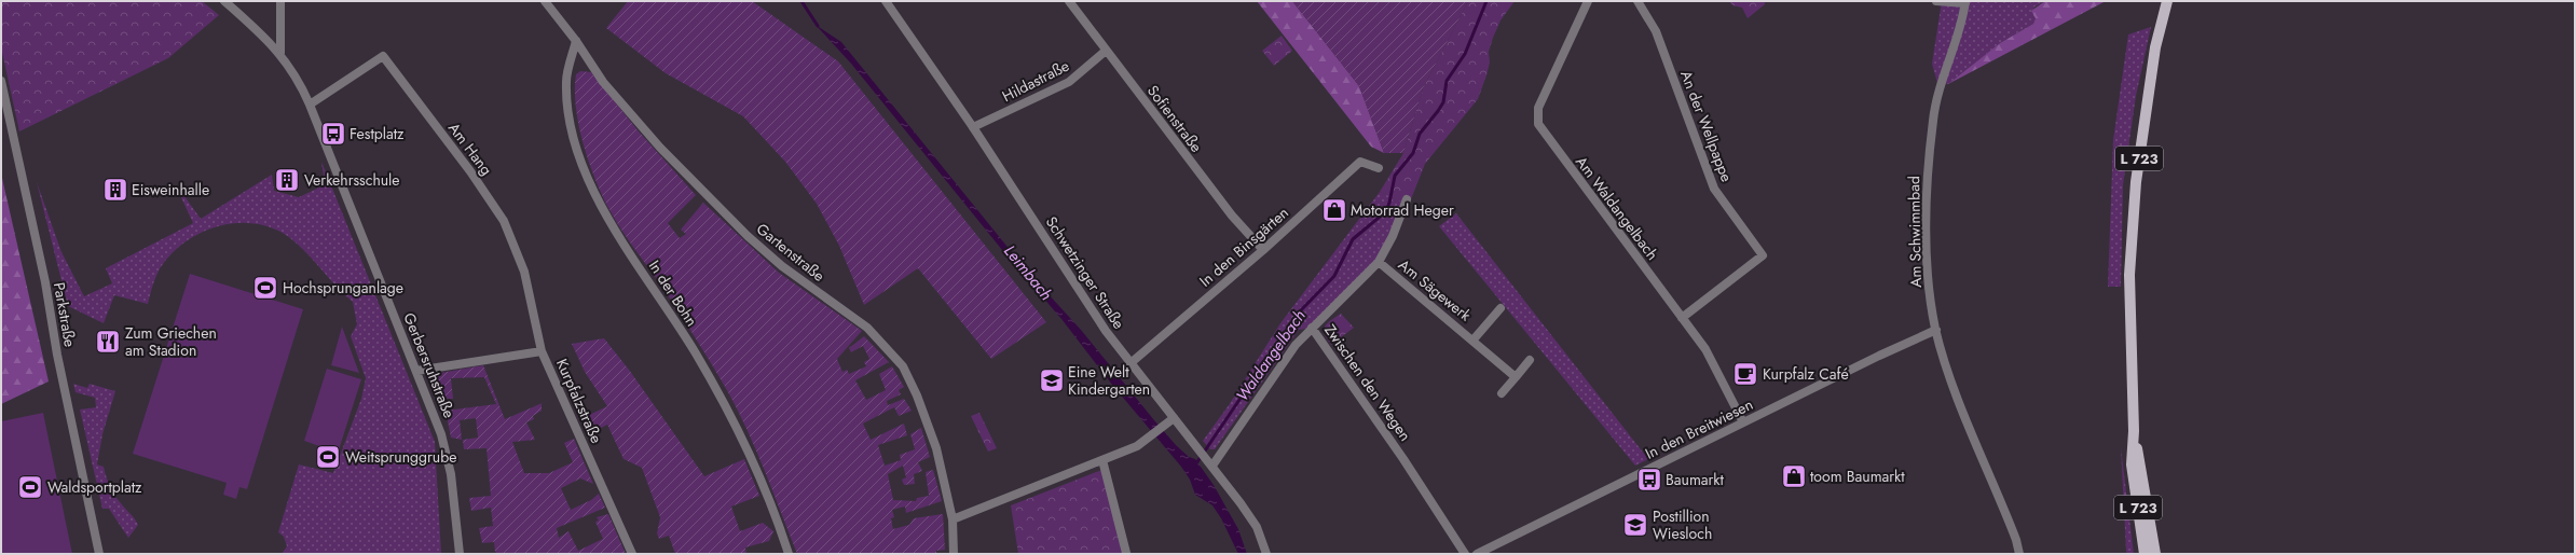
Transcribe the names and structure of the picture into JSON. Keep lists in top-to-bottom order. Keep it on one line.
{"streets":{"main road":["L 723"],"street":["Hildastraße","Sofienstraße","An der Wellpappe","Am Hang","Am Waldangelbach","Am Schwimmbad","In den Binsgärten","Gartenstraße","Schwetzinger Straße","Am Sägewerk","In der Bohn","Parkstraße","Gerbersruhstraße","Zwischen den Wegen","Kurpfalzstraße","In den Breitwiesen"]},"crossings":[["Hildastraße","Sofienstraße"],["Hildastraße","Schwetzinger Straße"],["Sofienstraße","In den Binsgärten"],["An der Wellpappe","Am Waldangelbach"],["Am Hang","Gerbersruhstraße"],["Am Hang","Kurpfalzstraße"],["Am Waldangelbach","In den Breitwiesen"],["Am Schwimmbad","In den Breitwiesen"],["In den Binsgärten","Schwetzinger Straße"],["Gartenstraße","In der Bohn"],["Schwetzinger Straße","Zwischen den Wegen"],["Am Sägewerk","Zwischen den Wegen"],["Gerbersruhstraße","Kurpfalzstraße"]],"water":["Leimbach","Waldangelbach"],"places":{"bus stop":["Festplatz","Baumarkt"],"building":["Verkehrsschule","Eisweinhalle"],"shop":["Motorrad Heger","toom Baumarkt"],"sports":["Hochsprunganlage","Weitsprunggrube","Waldsportplatz"],"restaurant":["Zum Griechen am Stadion"],"cafe":["Kurpfalz Café"],"school or university":["Eine Welt Kindergarten","Postillion Wiesloch"]}}
